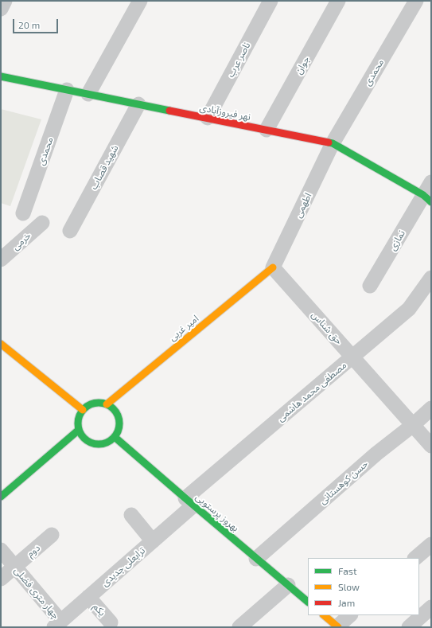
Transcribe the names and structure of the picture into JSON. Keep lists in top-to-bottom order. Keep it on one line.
{"streets":{"street":["ناصر عرب","جوان","محمدی","نهر فیروزآبادی","شهید قصاب","اطهمی","نمازی","خرمی","امیر غربی","حق شناس","مصطفی محمد هاشمی","حسن کوهستانی","بهروز پرستویی","دوم","ترابعلی جدیدی","چهار متری فضلی","یکم"]},"crossings":[["ناصر عرب","نهر فیروزآبادی"],["جوان","نهر فیروزآبادی"],["محمدی","نهر فیروزآبادی"],["محمدی","اطهمی"],["نهر فیروزآبادی","شهید قصاب"],["نهر فیروزآبادی","اطهمی"],["نهر فیروزآبادی","نمازی"],["اطهمی","امیر غربی"],["اطهمی","حق شناس"],["امیر غربی","حق شناس"],["امیر غربی","بهروز پرستویی"],["حق شناس","مصطفی محمد هاشمی"],["حق شناس","حسن کوهستانی"],["مصطفی محمد هاشمی","بهروز پرستویی"],["مصطفی محمد هاشمی","ترابعلی جدیدی"],["حسن کوهستانی","بهروز پرستویی"],["بهروز پرستویی","ترابعلی جدیدی"],["دوم","چهار متری فضلی"],["ترابعلی جدیدی","چهار متری فضلی"],["ترابعلی جدیدی","یکم"]],"legend":["Fast","Slow","Jam"],"scale_bar":"20 m"}
